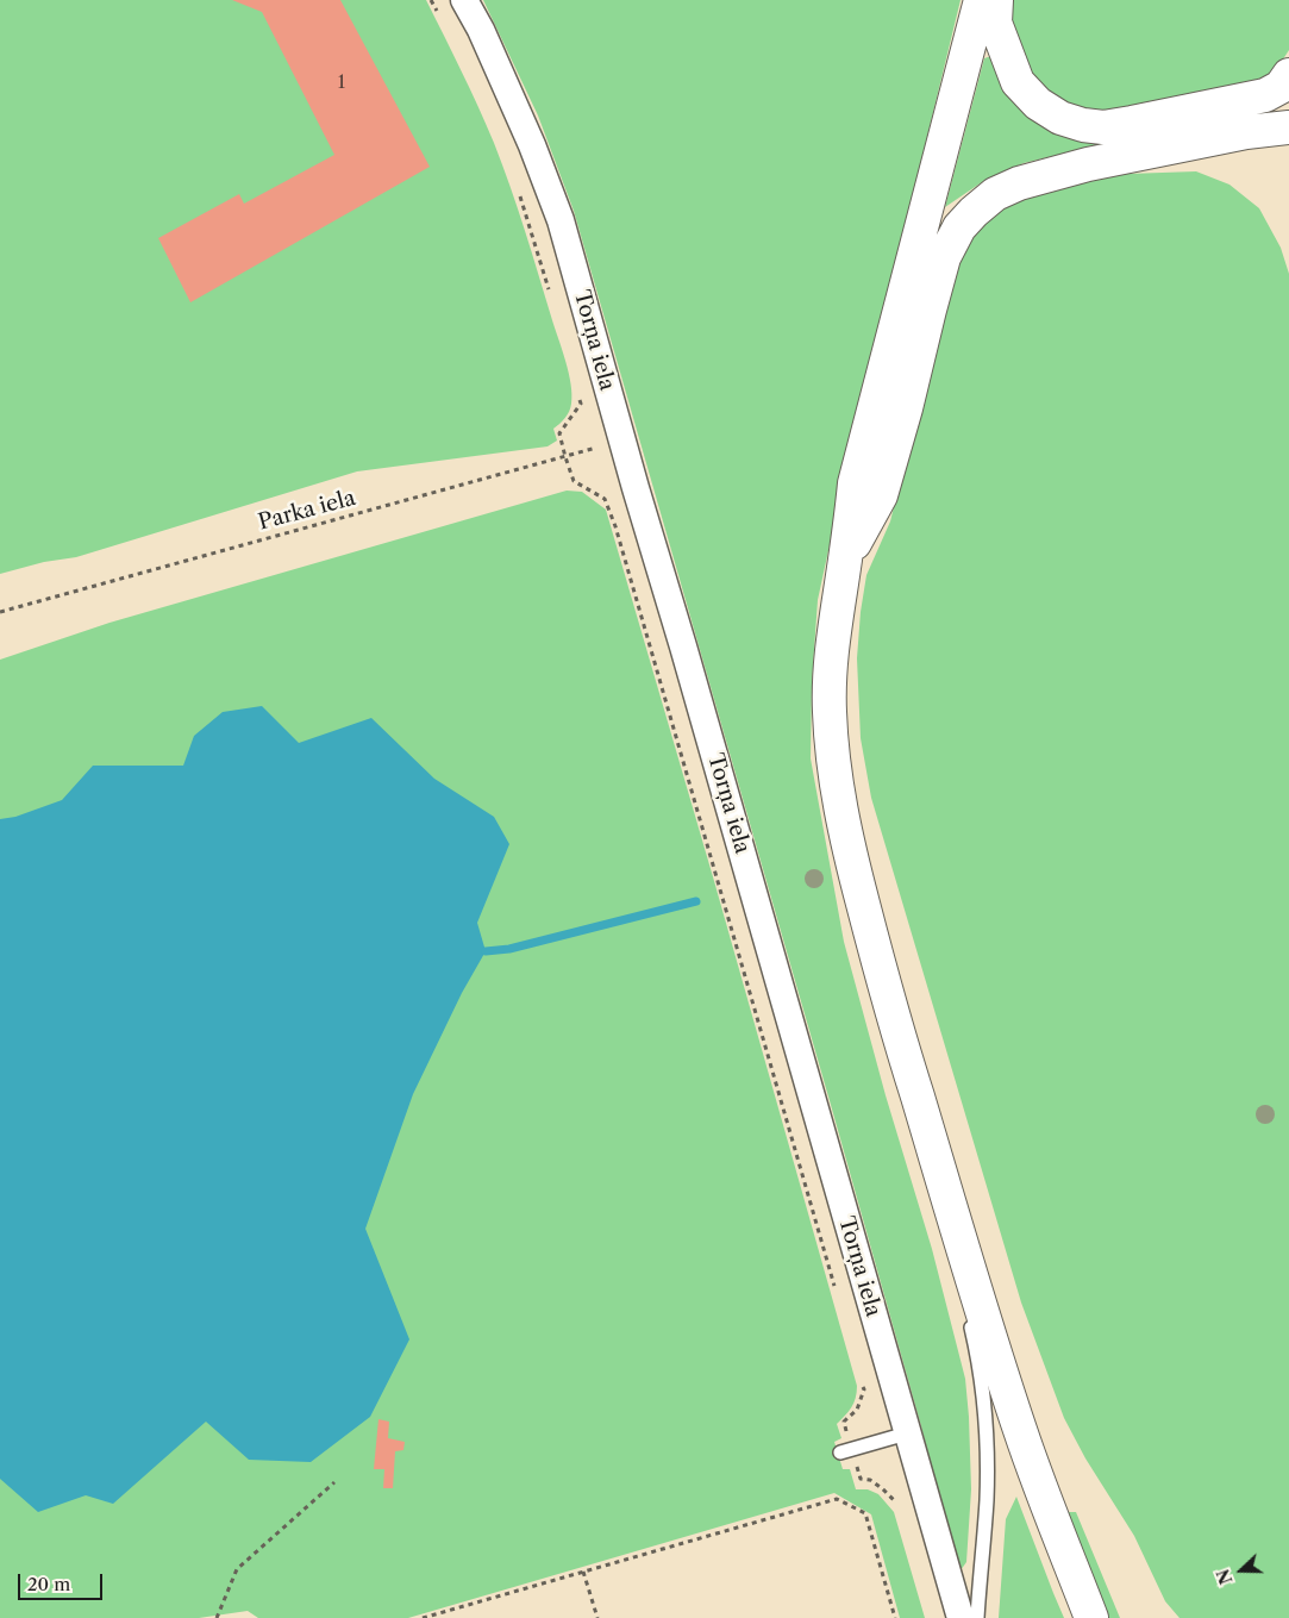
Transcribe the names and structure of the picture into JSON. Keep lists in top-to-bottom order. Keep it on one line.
{"streets":{"street":["Torņa iela"],"path":["Parka iela"]},"crossings":[["Torņa iela","Parka iela"]],"house_numbers":["1"],"scale_bar":"20 m","north":"left"}
